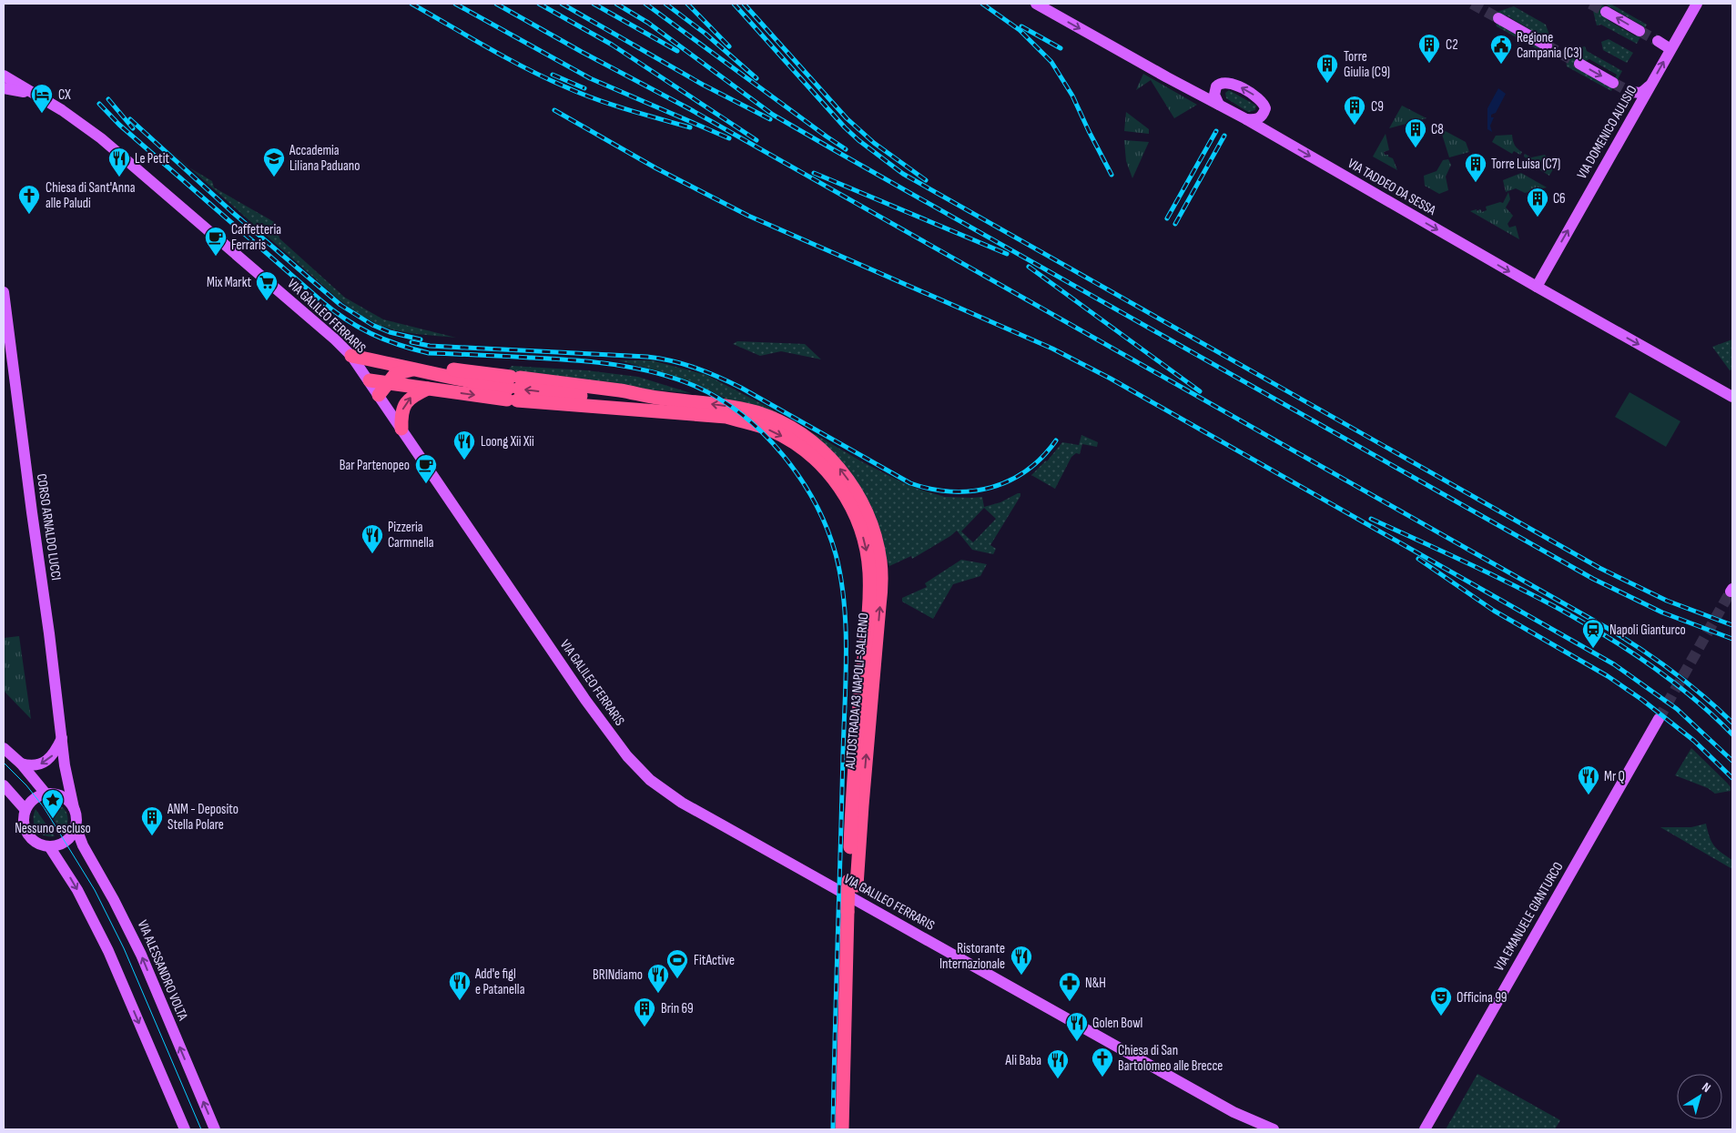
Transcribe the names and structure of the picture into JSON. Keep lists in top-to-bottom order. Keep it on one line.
{"streets":{"highway":["AUTOSTRADA A3 NAPOLI-SALERNO"],"main road":["VIA DOMENICO AULISIO","VIA TADDEO DA SESSA","VIA GALILEO FERRARIS","CORSO ARNALDO LUCCI","VIA EMANUELE GIANTURCO","VIA ALESSANDRO VOLTA"]},"crossings":[["VIA DOMENICO AULISIO","VIA TADDEO DA SESSA"],["CORSO ARNALDO LUCCI","VIA ALESSANDRO VOLTA"]],"one_way":["VIA DOMENICO AULISIO","VIA TADDEO DA SESSA"],"places":{"building":["C2","Torre Giulia (C9)","C9","C8","Torre Luisa (C7)","C6","ANM - Deposito Stella Polare","Brin 69"],"public building":["Regione Campania (C3)"],"hotel":["CX"],"restaurant":["Le Petit","Loong Xii Xii","Pizzeria Carmnella","Mr Q","Ristorante Internazionale","BRINdiamo","Add'e figl e Patanella","Golen Bowl","Ali Baba"],"school or university":["Accademia Liliana Paduano"],"church":["Chiesa di Sant'Anna alle Paludi","Chiesa di San Bartolomeo alle Brecce"],"cafe":["Caffetteria Ferraris","Bar Partenopeo"],"supermarket":["Mix Markt"],"station":["Napoli Gianturco"],"place":["Nessuno escluso"],"sports":["FitActive"],"pharmacy":["N&H"],"theatre":["Officina 99"]},"north":"top right"}
